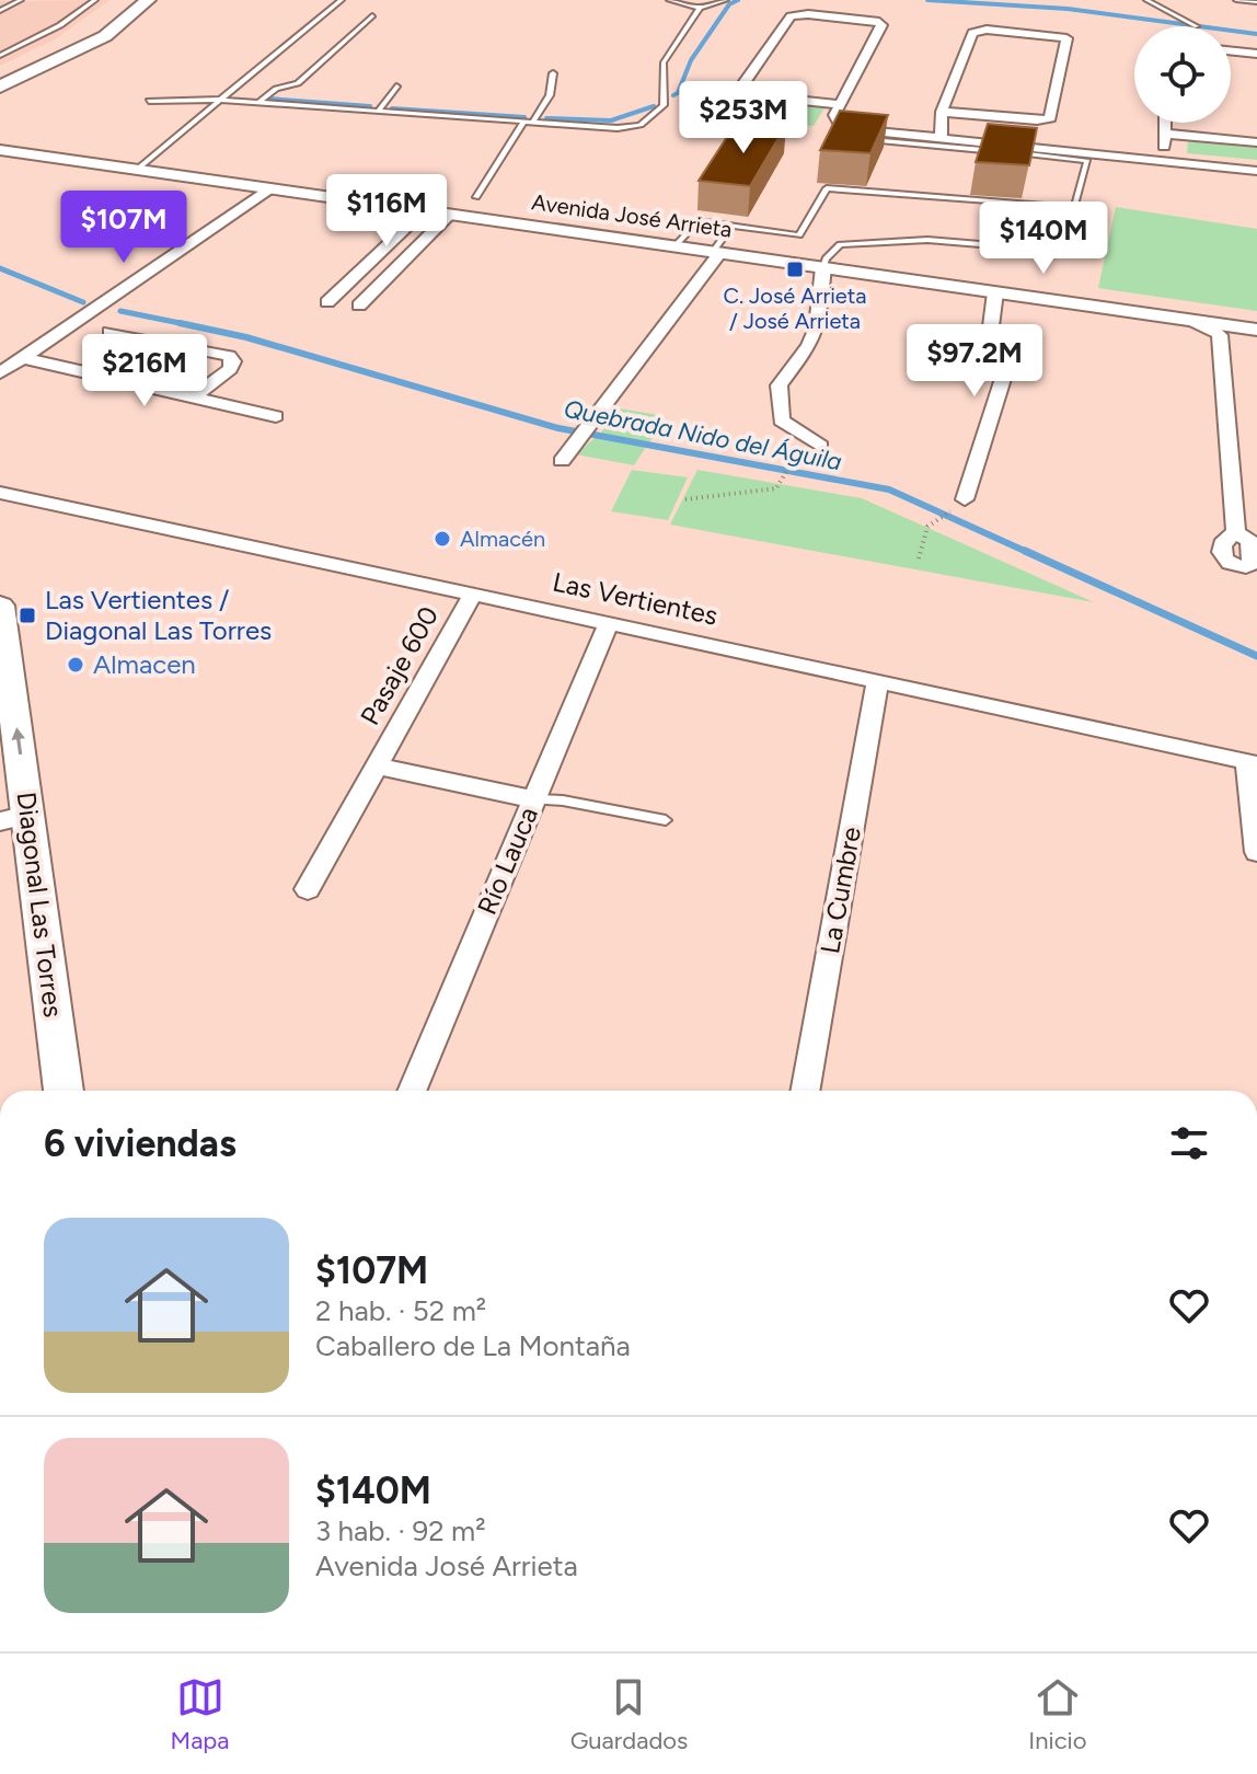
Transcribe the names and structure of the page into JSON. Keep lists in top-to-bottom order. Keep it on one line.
{"streets":{"main road":["Diagonal Las Torres"],"street":["Avenida José Arrieta","Las Vertientes","Pasaje 600","Río Lauca","La Cumbre"]},"crossings":[["Las Vertientes","Pasaje 600"],["Las Vertientes","Río Lauca"],["Las Vertientes","La Cumbre"],["Pasaje 600","Río Lauca"]],"one_way":["Diagonal Las Torres"],"water":["Quebrada Nido del Águila"],"places":{"transit":["C. José Arrieta / José Arrieta","Las Vertientes / Diagonal Las Torres"],"other":["Almacén","Almacen"]},"page":{"price":["$253M","$116M","$107M","$140M","$97.2M","$216M"],"heading":"6 viviendas","list":[{"name":"$107M","note":"2 hab. · 52 m² · Caballero de La Montaña"},{"name":"$140M","note":"3 hab. · 92 m² · Avenida José Arrieta"}],"tabs":["Mapa","Guardados","Inicio"]}}
